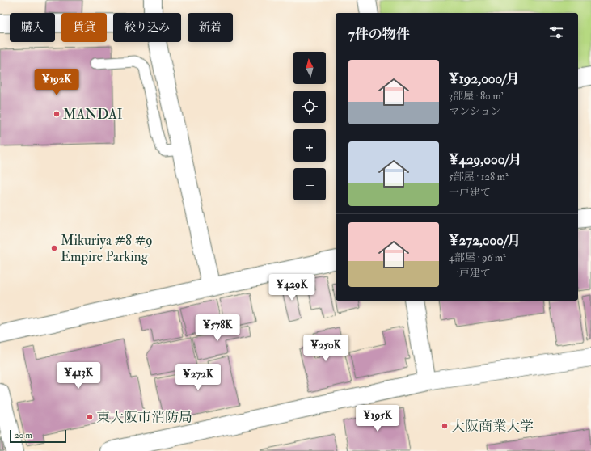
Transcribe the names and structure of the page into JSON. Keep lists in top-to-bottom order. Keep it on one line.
{"places":["MANDAI","Mikuriya #8 #9 Empire Parking","東大阪市消防局","大阪商業大学"],"scale_bar":"20 m","north":"top","page":{"chip":["購入","賃貸","絞り込み","新着"],"heading":"7件の物件","map_buttons":["+","−"],"list":[{"name":"¥192,000/月","note":"3部屋 · 80 m² · マンション"},{"name":"¥429,000/月","note":"5部屋 · 128 m² · 一戸建て"},{"name":"¥272,000/月","note":"4部屋 · 96 m² · 一戸建て"}],"price":["¥192K","¥429K","¥578K","¥250K","¥413K","¥272K","¥195K"],"scale":"20 m"}}
